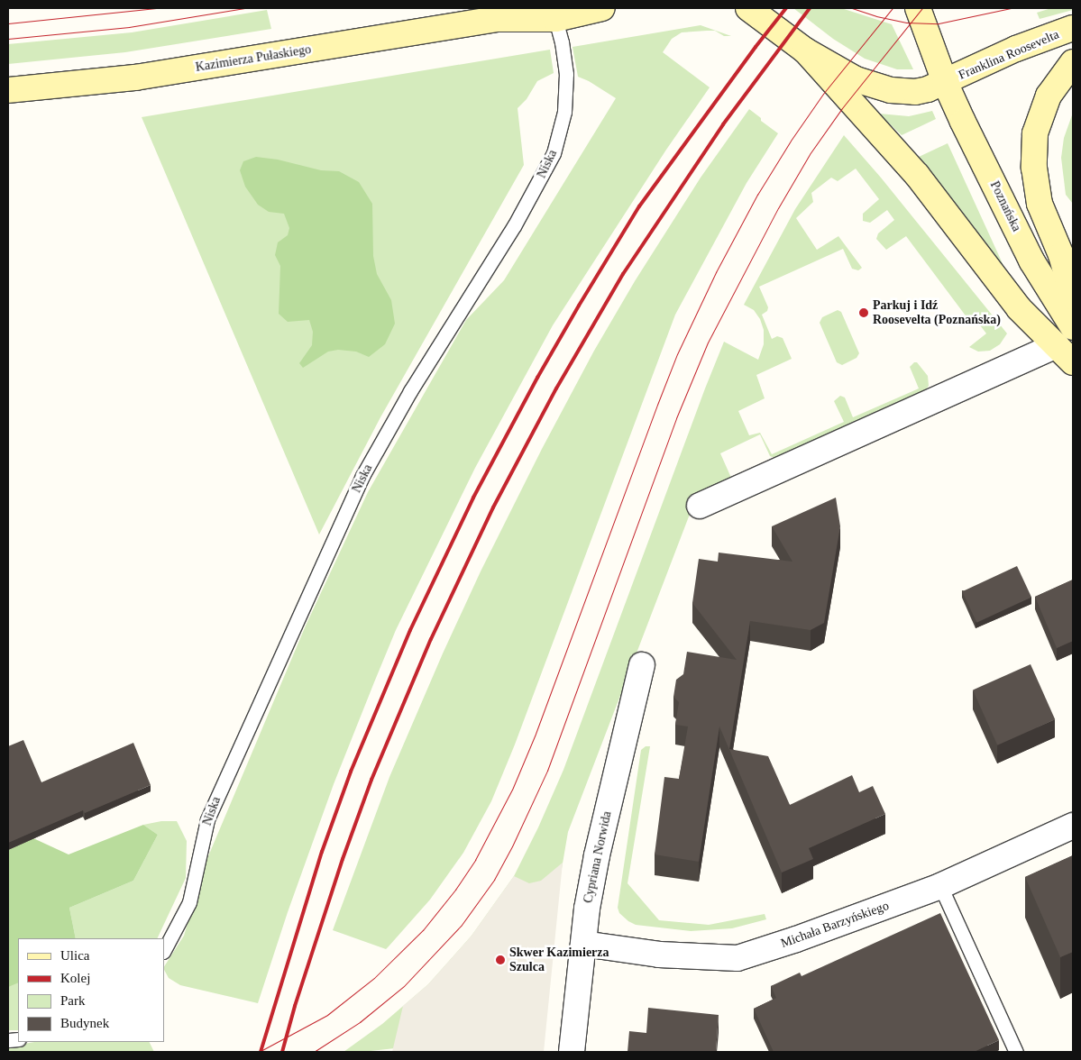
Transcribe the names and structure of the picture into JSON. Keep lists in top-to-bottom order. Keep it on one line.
{"streets":{"street":["Franklina Roosevelta","Kazimierza Pułaskiego","Poznańska","Cypriana Norwida","Michała Barzyńskiego"],"lane":["Niska"]},"crossings":[["Franklina Roosevelta","Poznańska"],["Kazimierza Pułaskiego","Niska"],["Cypriana Norwida","Michała Barzyńskiego"]],"places":["Parkuj i Idź Roosevelta (Poznańska)","Skwer Kazimierza Szulca"],"legend":["Ulica","Kolej","Park","Budynek"]}
